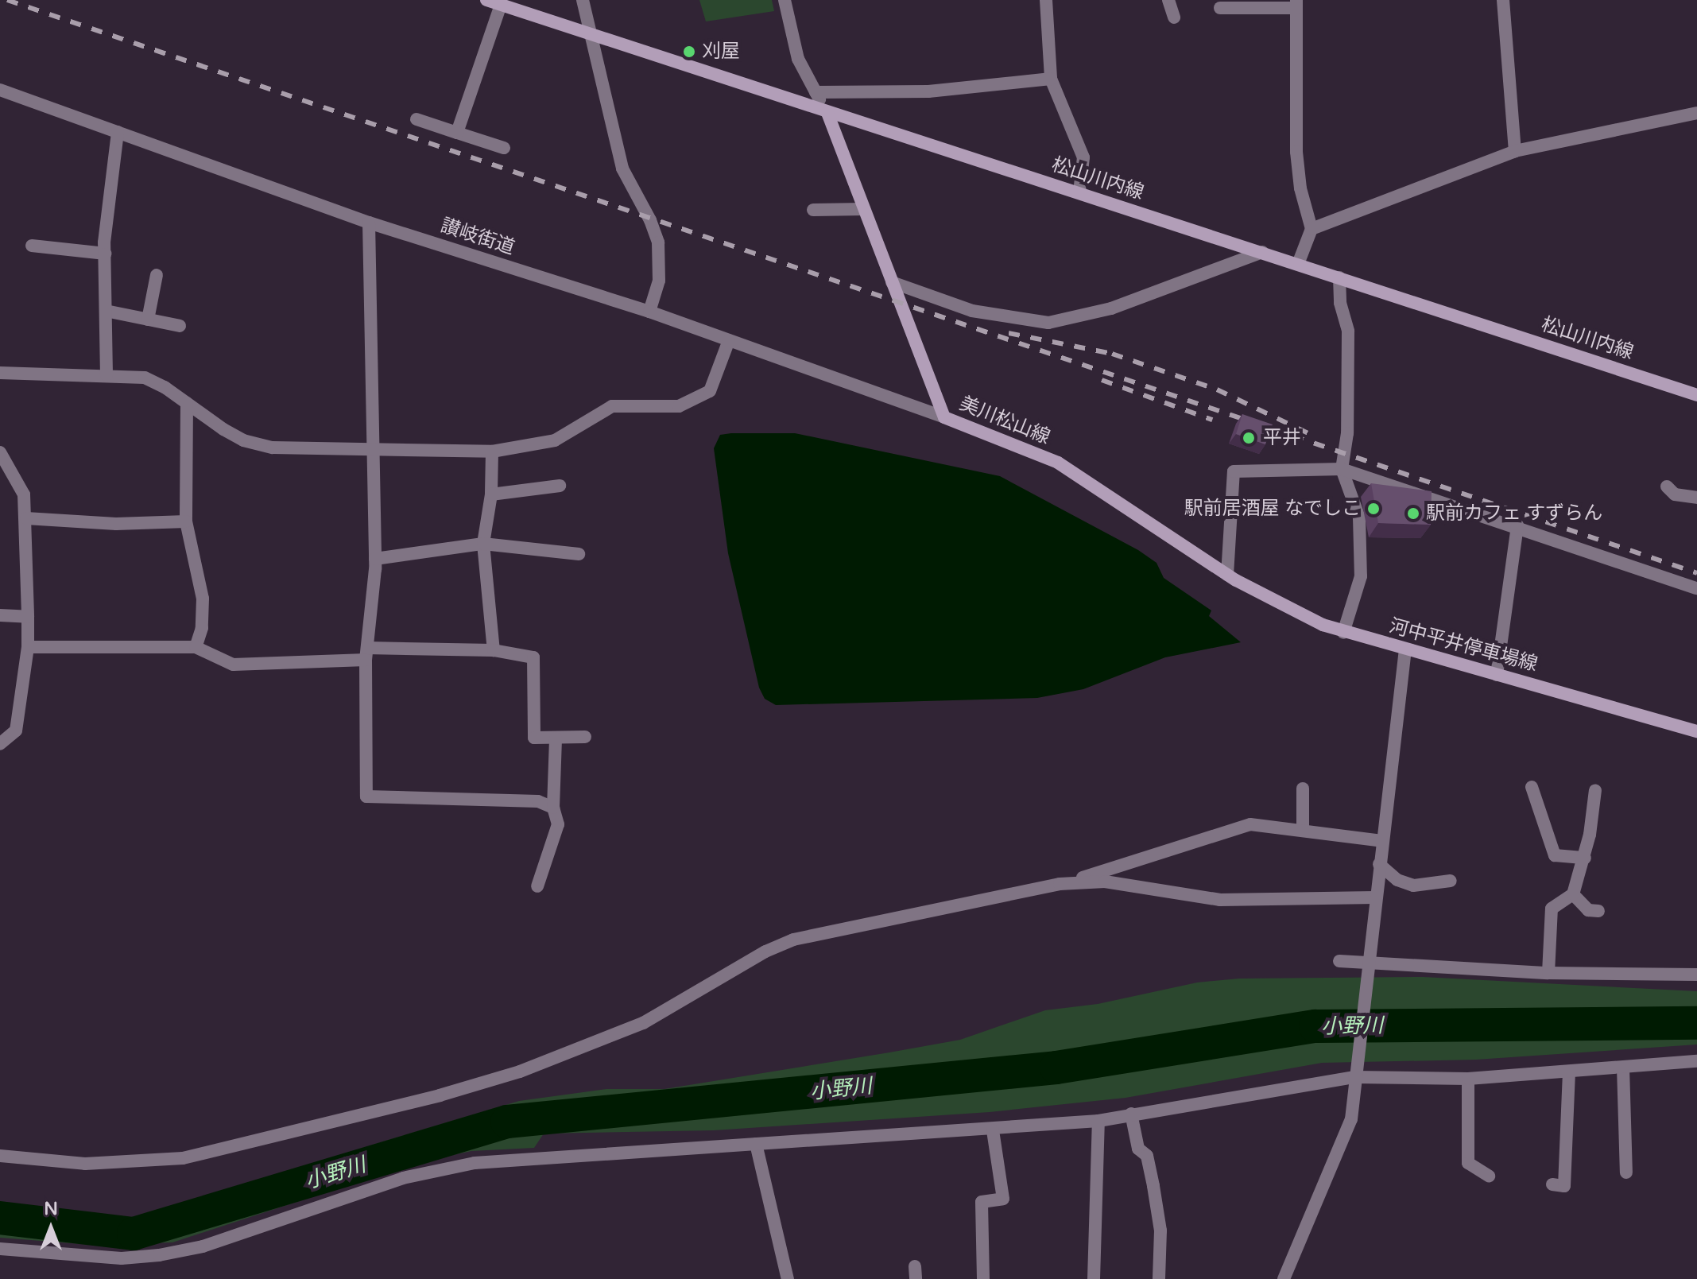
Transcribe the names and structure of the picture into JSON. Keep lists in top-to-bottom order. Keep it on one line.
{"streets":{"main road":["松山川内線","美川松山線","河中平井停車場線"],"street":["讃岐街道"]},"crossings":[["松山川内線","美川松山線"],["讃岐街道","美川松山線"],["美川松山線","河中平井停車場線"]],"water":["小野川"],"places":["刈屋","平井","駅前居酒屋 なでしこ","駅前カフェ すずらん"],"north":"top"}
